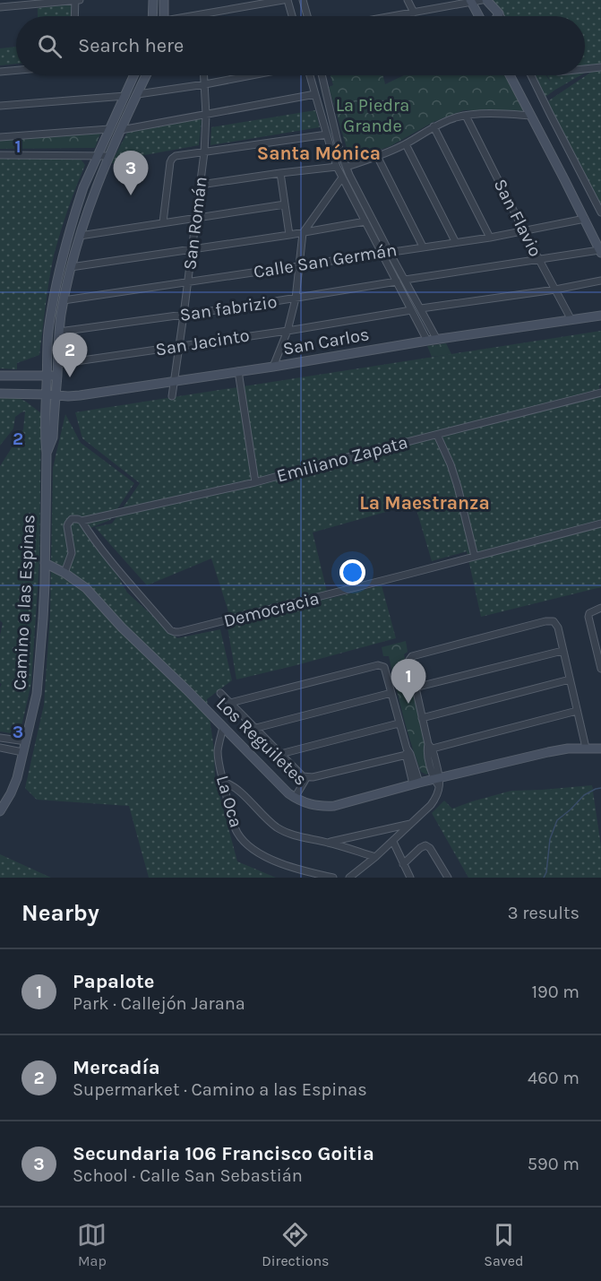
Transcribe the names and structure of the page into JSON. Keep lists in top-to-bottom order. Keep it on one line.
{"streets":{"street":["San Flavio","San Román","Calle San Germán","San fabrizio","San Carlos","San Jacinto","Emiliano Zapata","Camino a las Espinas","Democracia","Los Reguiletes","La Oca"]},"crossings":[["San Flavio","Calle San Germán"],["San Flavio","San Carlos"],["San Román","Calle San Germán"],["San Román","San fabrizio"],["San Román","San Carlos"],["San Román","San Jacinto"],["Calle San Germán","Camino a las Espinas"],["San fabrizio","Camino a las Espinas"],["San Carlos","Camino a las Espinas"],["San Jacinto","Camino a las Espinas"],["Emiliano Zapata","Democracia"],["Camino a las Espinas","Los Reguiletes"],["Los Reguiletes","La Oca"]],"districts":["Santa Mónica","La Maestranza"],"parks":["La Piedra Grande"],"page":{"search":"Search here","pins":["3","2","1"],"heading":["Nearby","3 results"],"list":[{"mark":"1","name":"Papalote","note":"Park · Callejón Jarana","value":"190 m"},{"mark":"2","name":"Mercadía","note":"Supermarket · Camino a las Espinas","value":"460 m"},{"mark":"3","name":"Secundaria 106 Francisco Goitia","note":"School · Calle San Sebastián","value":"590 m"}],"nav":["Map","Directions","Saved"]},"grid":{"rows":["1","2","3"]}}
